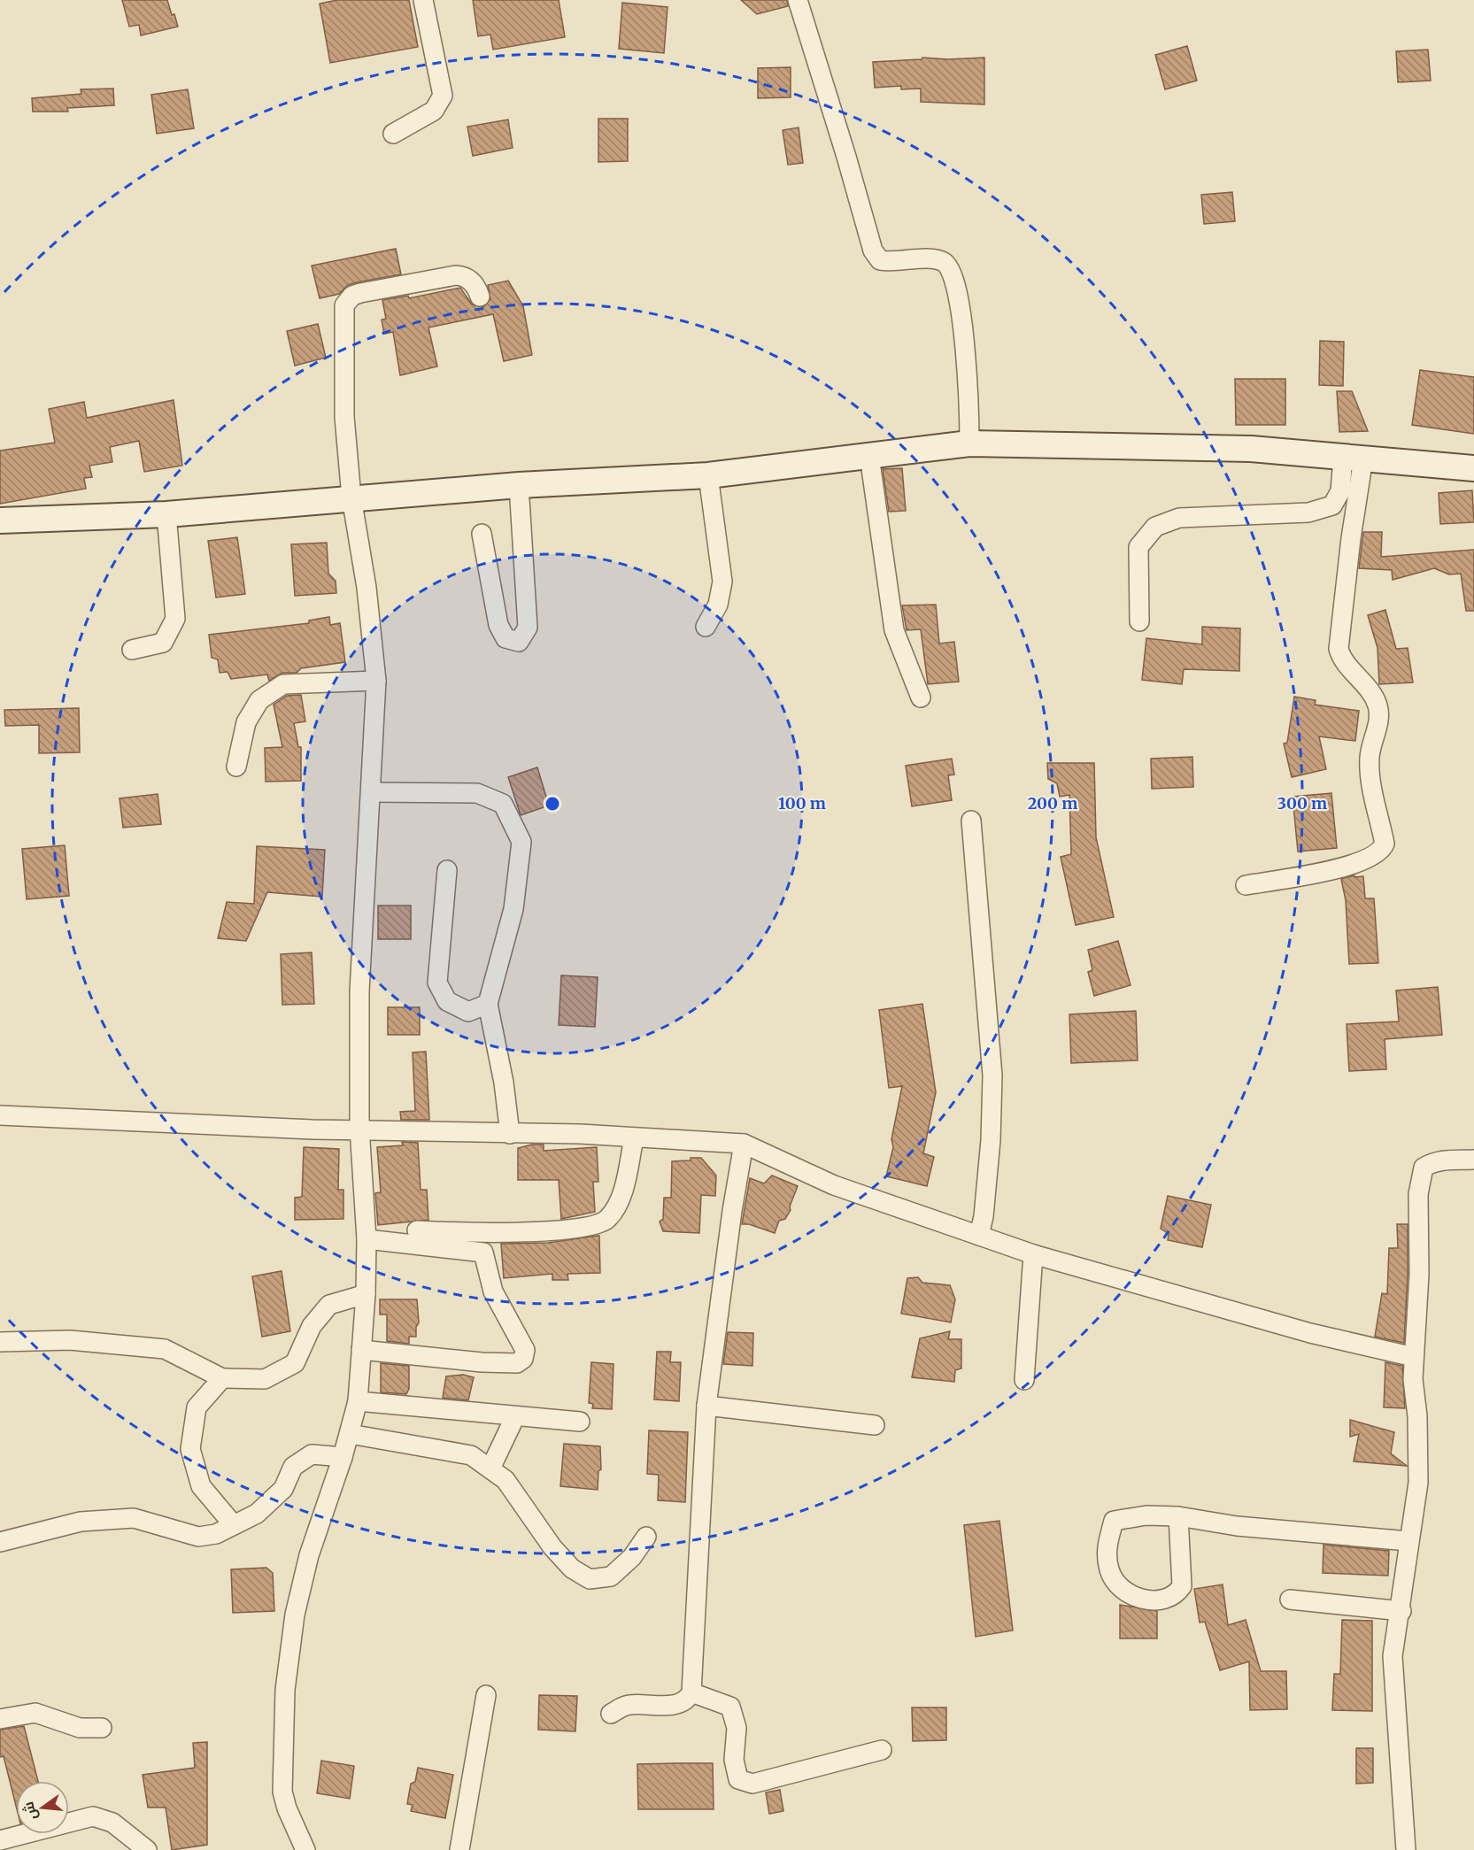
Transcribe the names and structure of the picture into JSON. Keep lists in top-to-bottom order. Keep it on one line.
{"north":"left","rings":["100 m","200 m","300 m"]}
